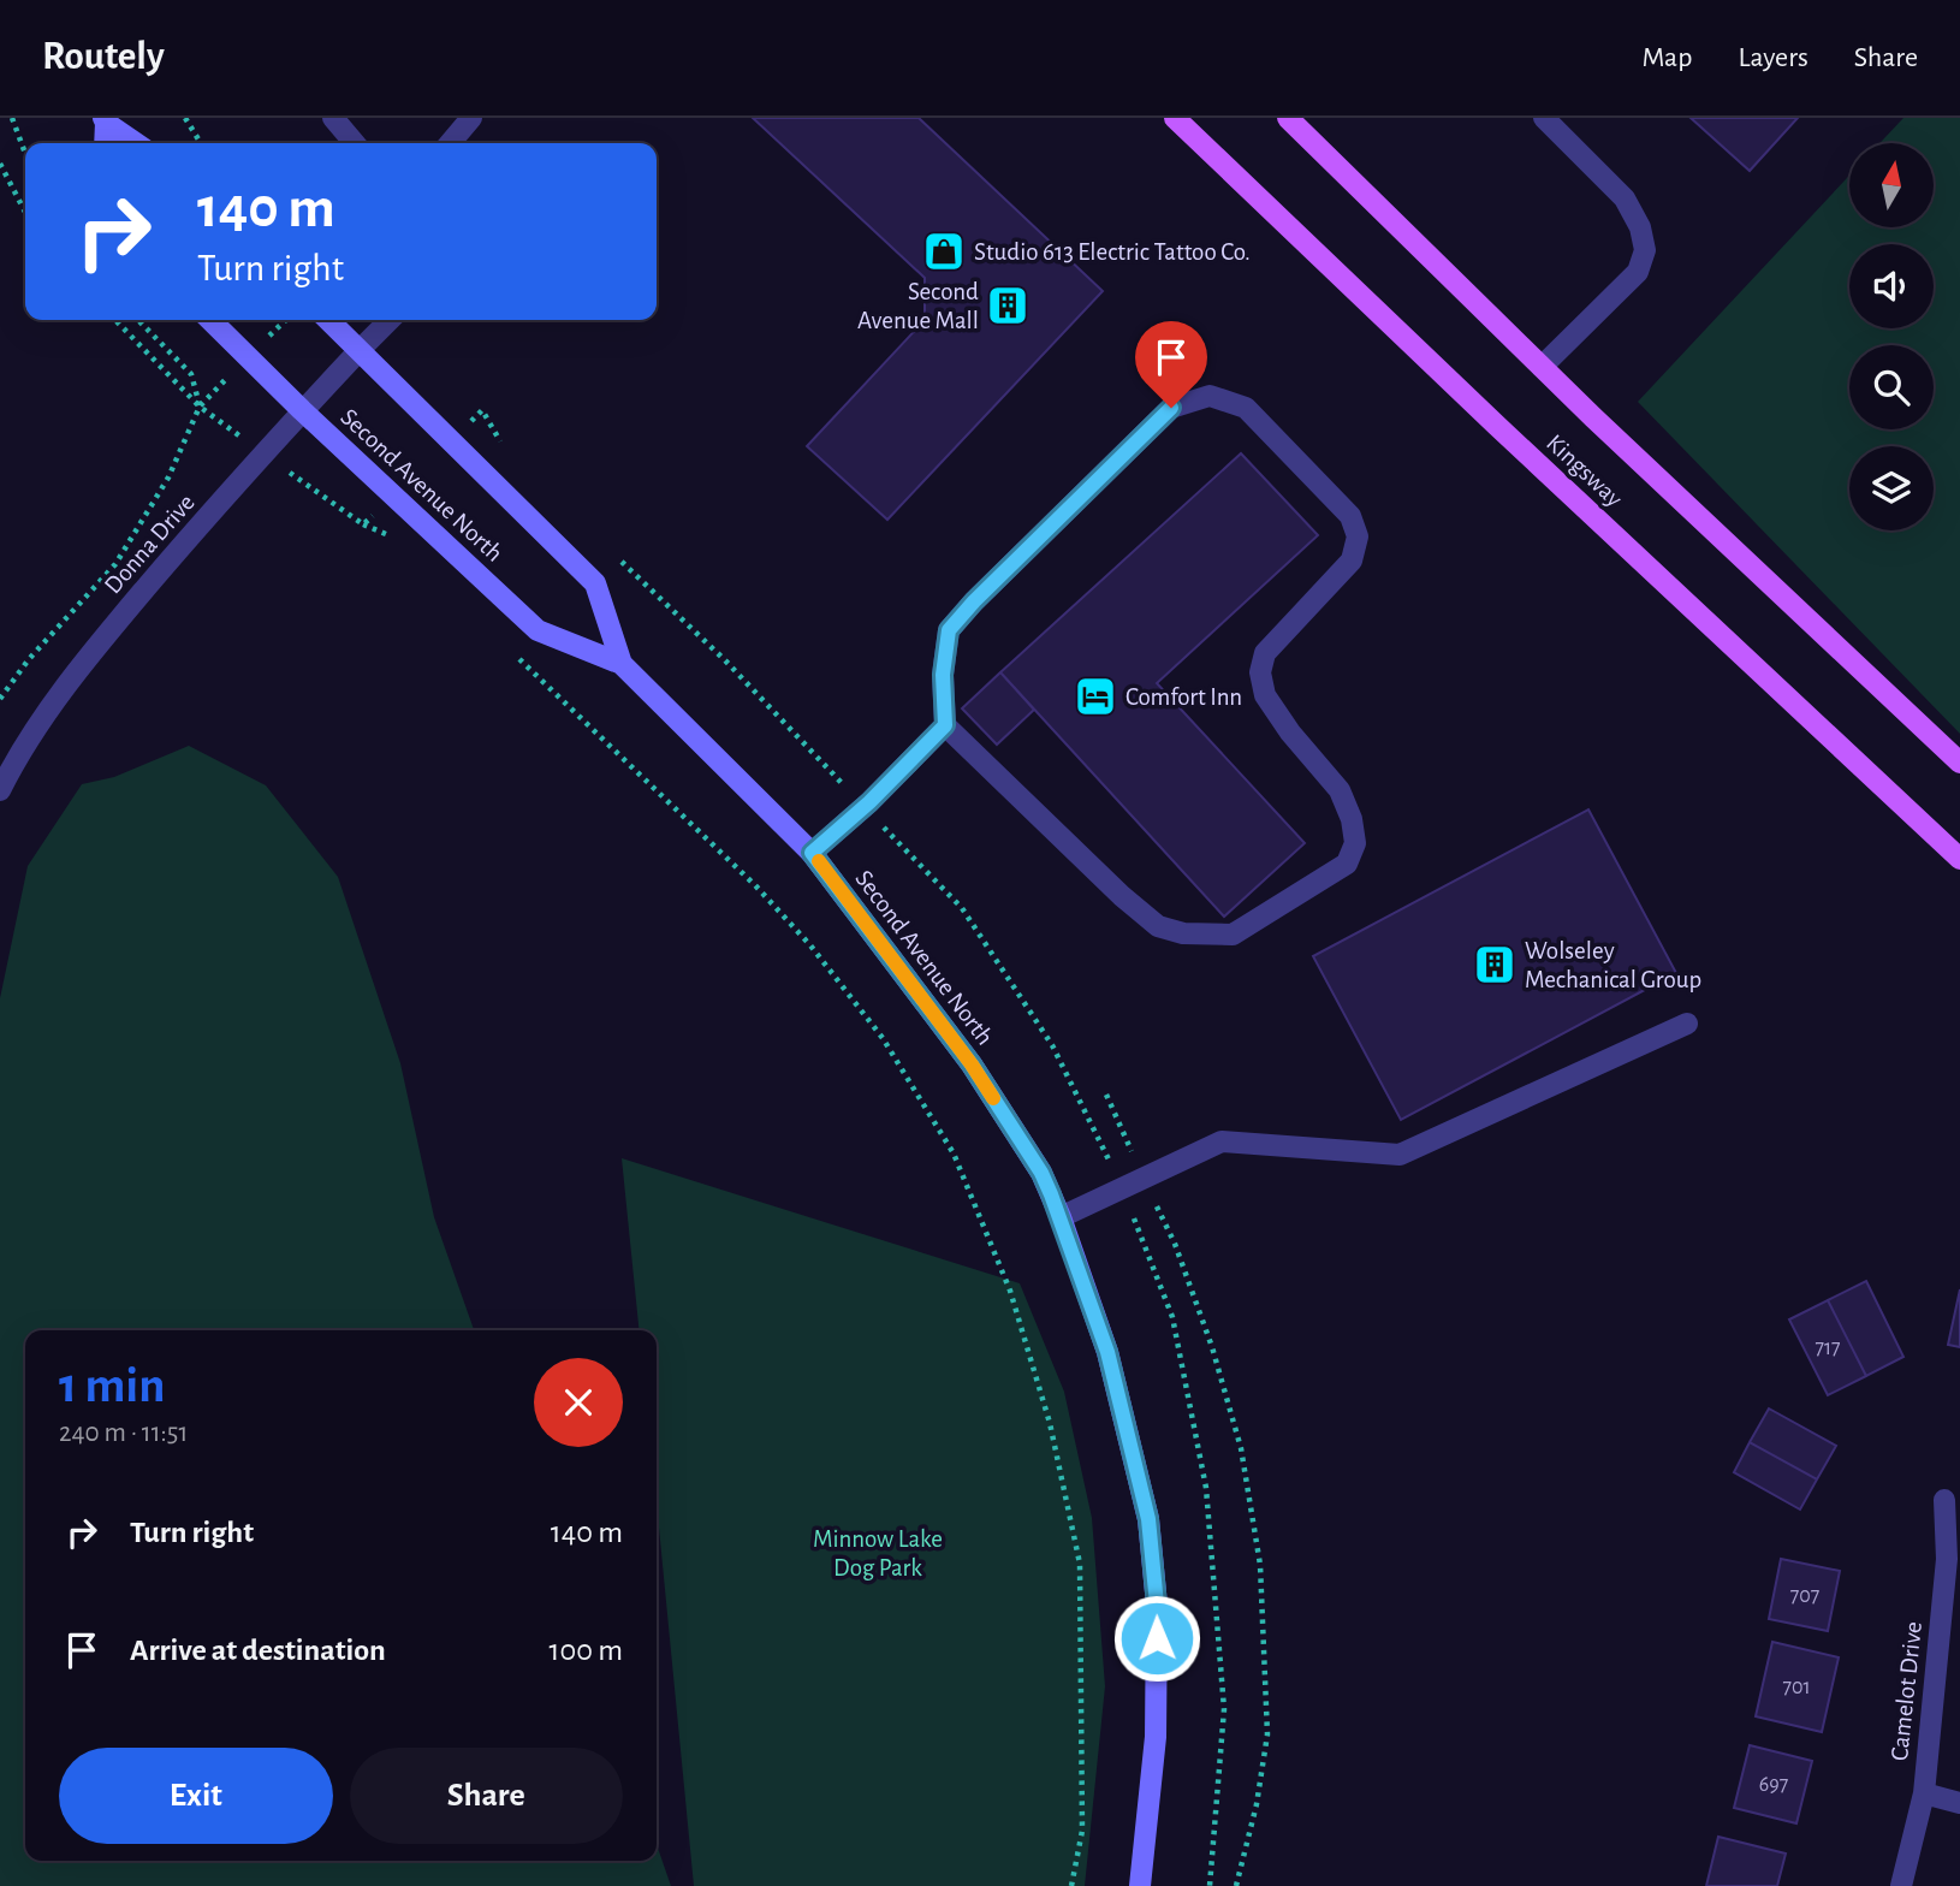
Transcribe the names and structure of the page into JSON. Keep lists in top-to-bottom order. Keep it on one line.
{"streets":{"main road":["Kingsway","Second Avenue North"],"street":["Donna Drive","Camelot Drive"]},"crossings":[["Second Avenue North","Donna Drive"]],"parks":["Minnow Lake Dog Park"],"places":{"shop":["Studio 613 Electric Tattoo Co."],"building":["Second Avenue Mall","Wolseley Mechanical Group"],"hotel":["Comfort Inn"]},"house_numbers":["717","707","701","697"],"north":"top","page":{"header":"Routely","nav":["Map","Layers","Share"],"turn":["140 m","Turn right"],"heading":["1 min","240 m · 11:51"],"list":[{"name":"Turn right","value":"140 m"},{"name":"Arrive at destination","value":"100 m"}],"buttons":["Exit","Share"]}}
